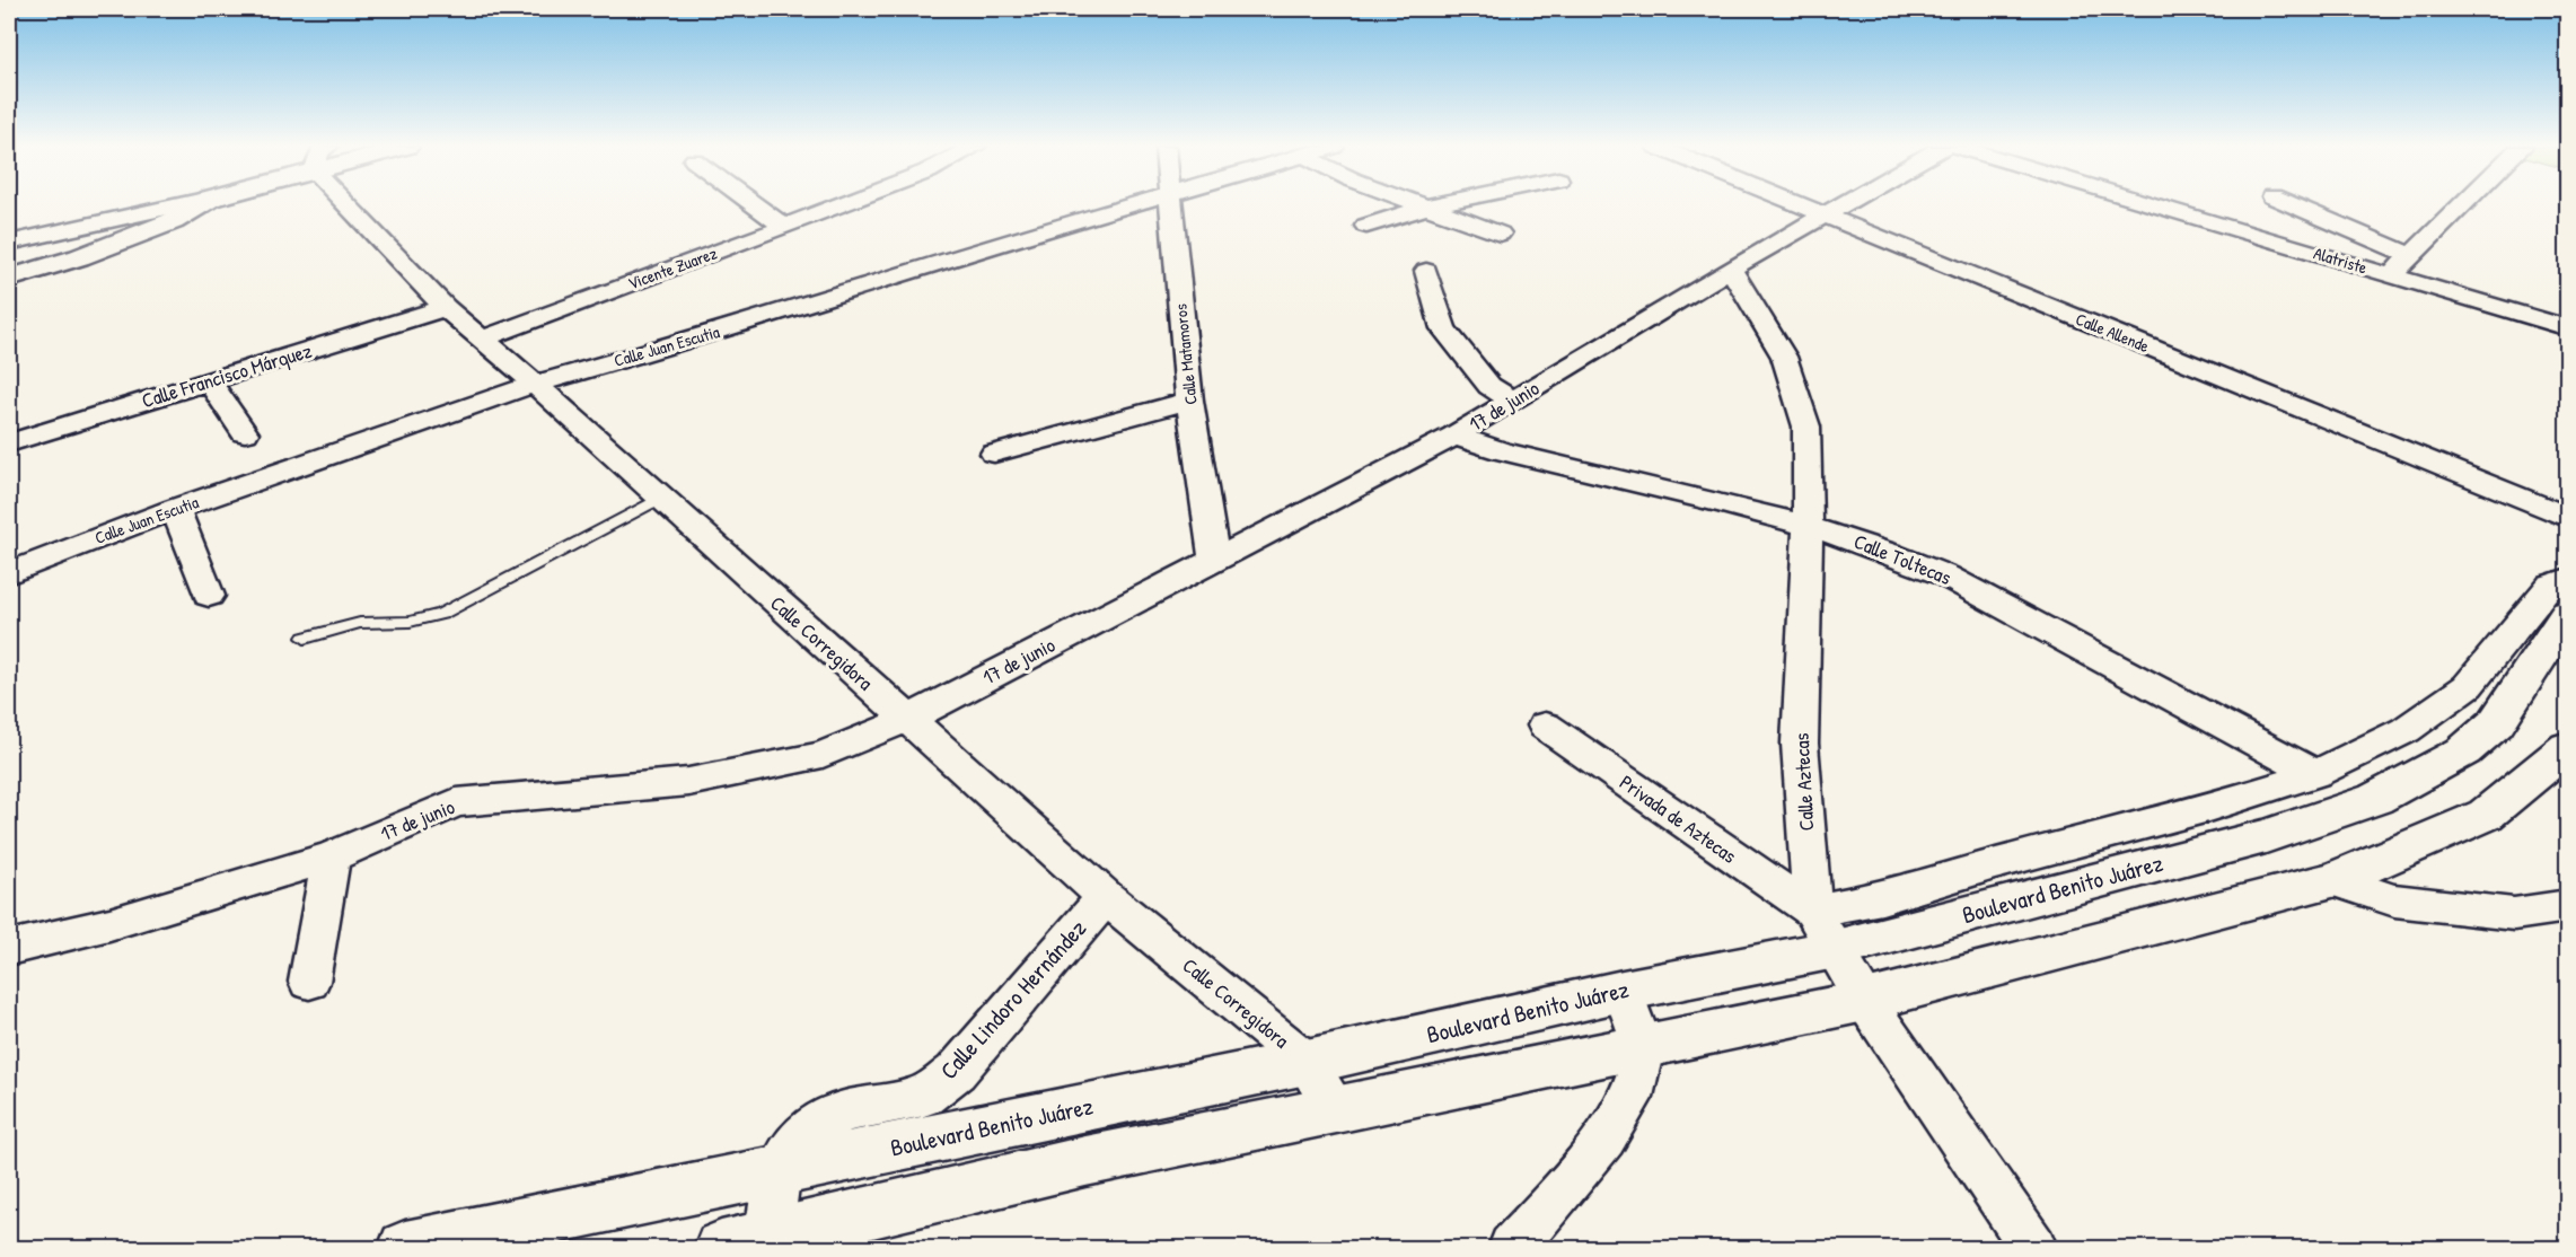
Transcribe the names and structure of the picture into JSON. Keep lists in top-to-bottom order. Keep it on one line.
{"streets":{"main road":["Boulevard Benito Juárez"],"street":["Alatriste","Vicente Zuarez","Calle Allende","Calle Juan Escutia","Calle Matamoros","Calle Francisco Márquez","17 de junio","Calle Toltecas","Calle Corregidora","Calle Aztecas","Privada de Aztecas","Calle Lindoro Hernández"]},"crossings":[["Vicente Zuarez","Calle Corregidora"],["Calle Allende","17 de junio"],["Calle Juan Escutia","Calle Corregidora"],["Calle Matamoros","17 de junio"],["Calle Francisco Márquez","Calle Corregidora"],["17 de junio","Calle Toltecas"],["17 de junio","Calle Corregidora"],["17 de junio","Calle Aztecas"],["Calle Toltecas","Calle Aztecas"],["Calle Corregidora","Boulevard Benito Juárez"],["Calle Corregidora","Calle Lindoro Hernández"],["Calle Aztecas","Privada de Aztecas"],["Calle Aztecas","Boulevard Benito Juárez"],["Boulevard Benito Juárez","Calle Lindoro Hernández"]]}
